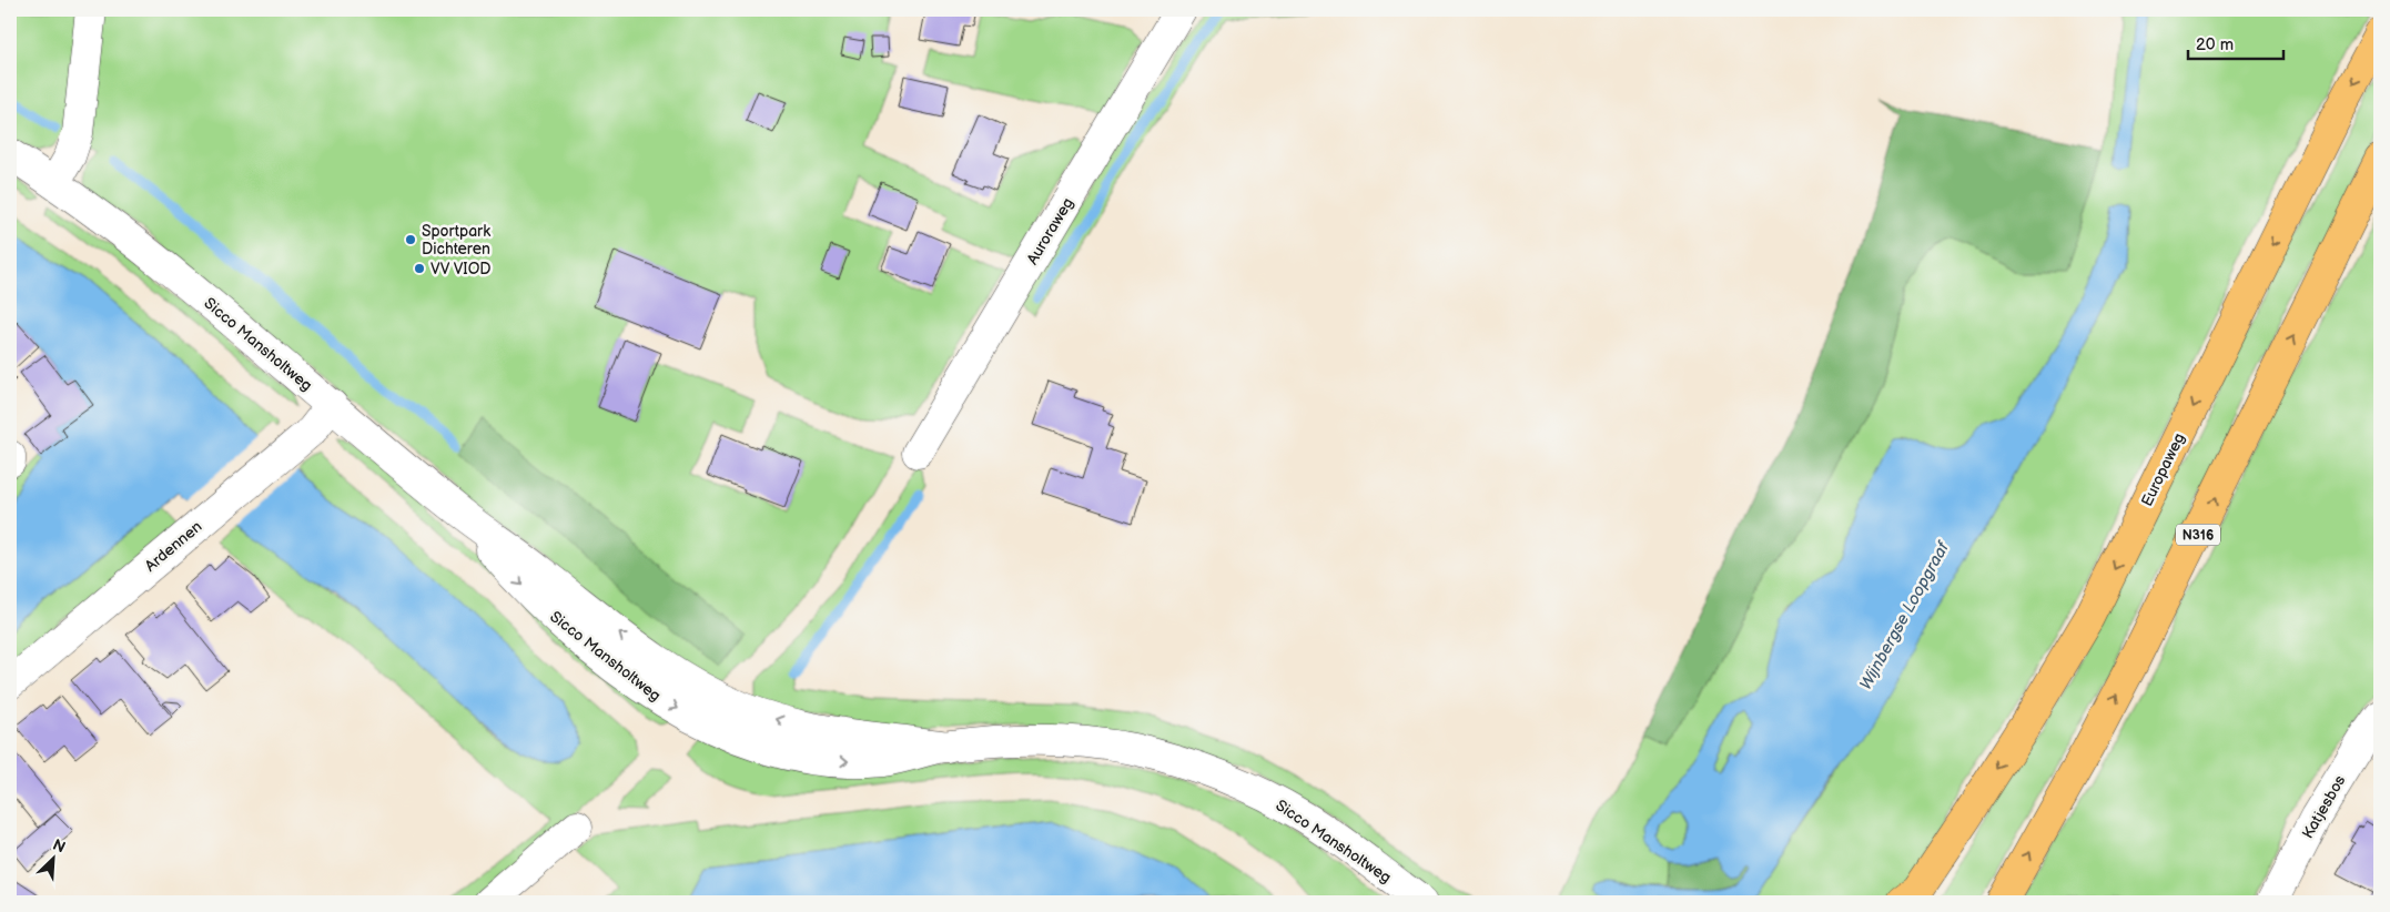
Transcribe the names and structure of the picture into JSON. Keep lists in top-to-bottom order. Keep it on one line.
{"streets":{"main road":["Europaweg","N316"],"street":["Auroraweg","Sicco Mansholtweg","Ardennen","Katjesbos"]},"crossings":[["Sicco Mansholtweg","Ardennen"]],"water":["Wijnbergse Loopgraaf"],"places":["Sportpark Dichteren","VV VIOD"],"scale_bar":"20 m","north":"top right"}
